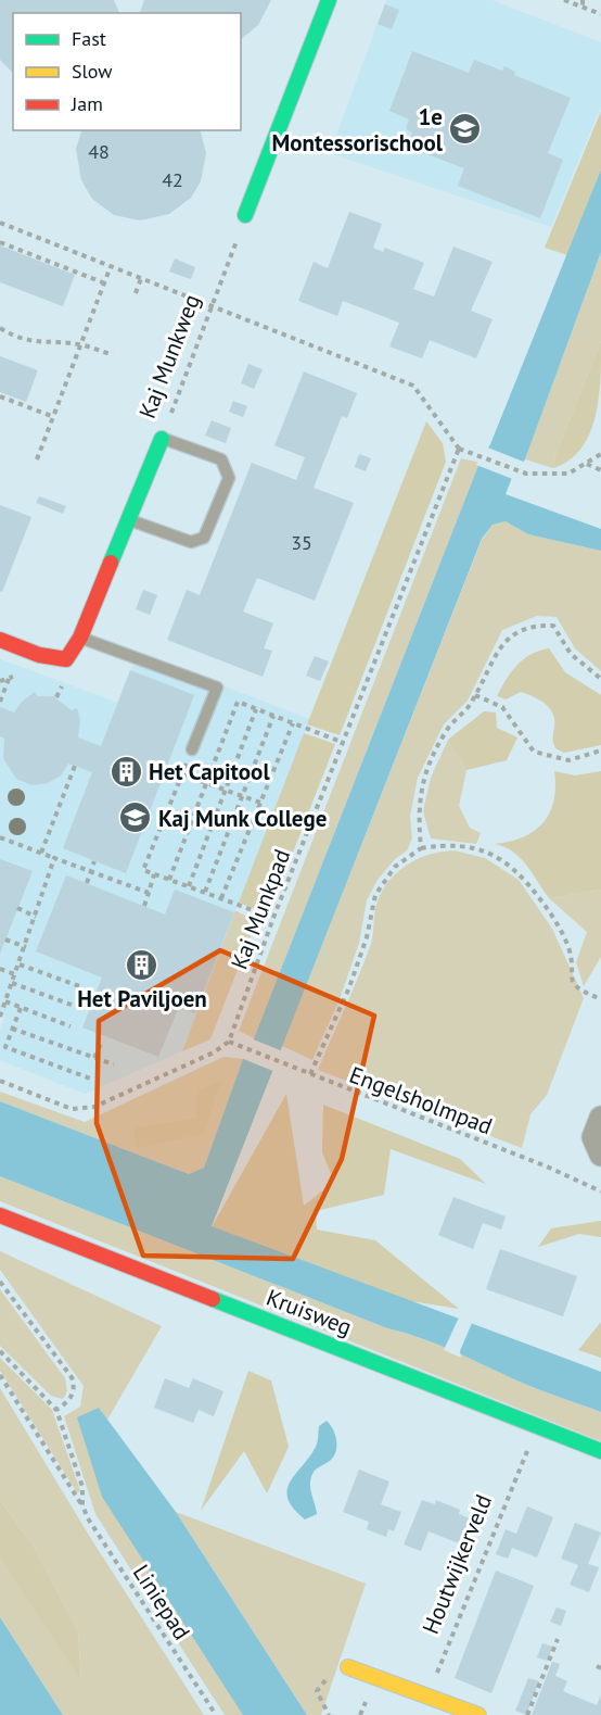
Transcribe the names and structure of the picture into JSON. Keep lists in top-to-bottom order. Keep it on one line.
{"streets":{"street":["Kaj Munkweg","Kruisweg"],"path":["Kaj Munkpad","Engelsholmpad","Houtwijkerveld","Liniepad"]},"crossings":[["Kaj Munkpad","Engelsholmpad"]],"places":{"school or university":["1e Montessorischool","Kaj Munk College"],"building":["Het Capitool","Het Paviljoen"]},"house_numbers":["48","42","35"],"legend":["Fast","Slow","Jam"]}
